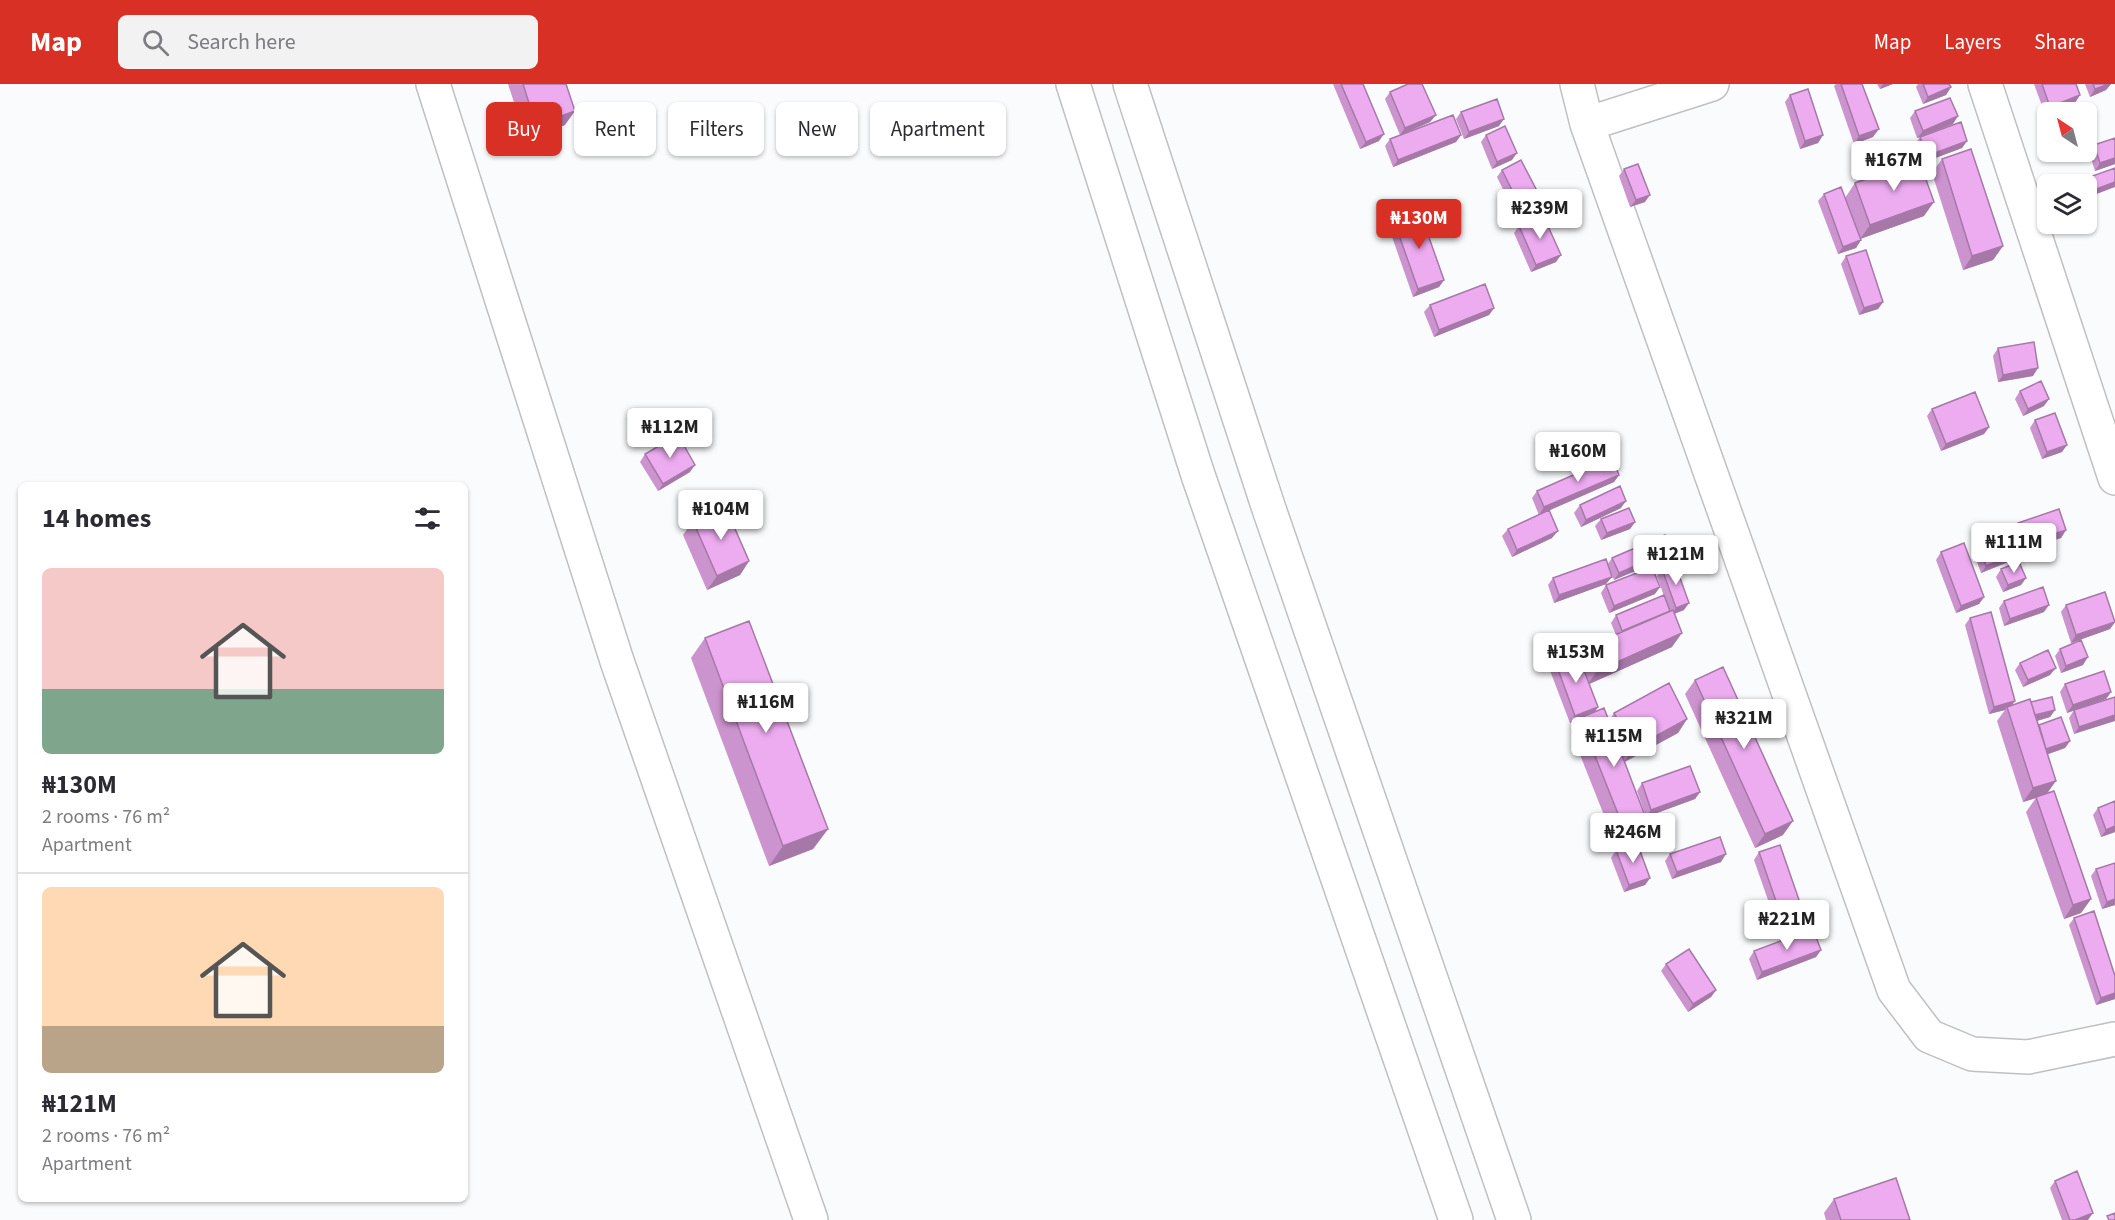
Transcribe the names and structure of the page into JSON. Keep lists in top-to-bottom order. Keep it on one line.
{"north":"top left","page":{"header":"Map","search":"Search here","nav":["Map","Layers","Share"],"chip":["Buy","Rent","Filters","New","Apartment"],"price":["₦167M","₦239M","₦130M","₦112M","₦160M","₦104M","₦111M","₦121M","₦153M","₦116M","₦321M","₦115M","₦246M","₦221M"],"heading":"14 homes","list":[{"name":"₦130M","note":"2 rooms · 76 m² · Apartment"},{"name":"₦121M","note":"2 rooms · 76 m² · Apartment"}]}}
